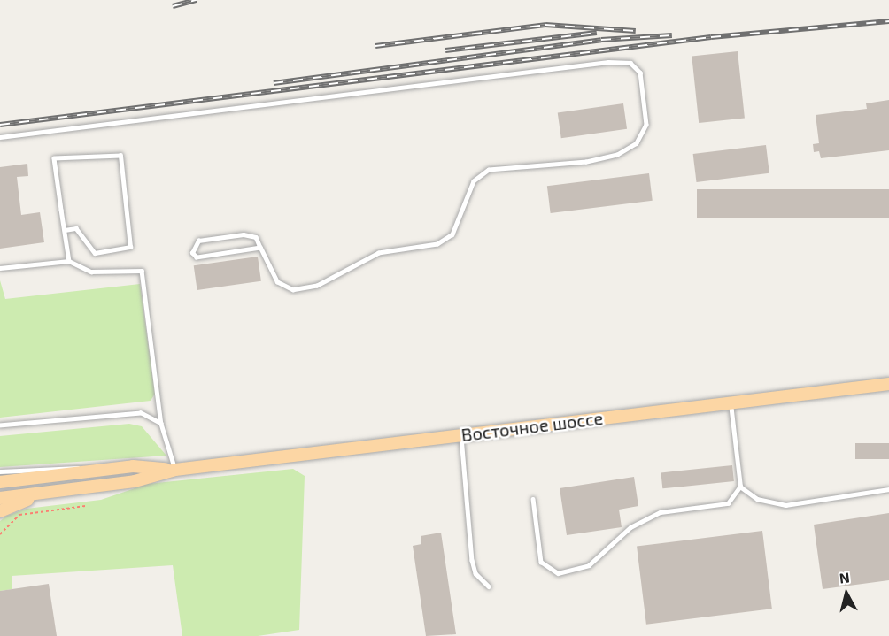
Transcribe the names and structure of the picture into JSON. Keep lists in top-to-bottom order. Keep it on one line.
{"streets":{"main road":["Восточное шоссе"]},"north":"top"}
